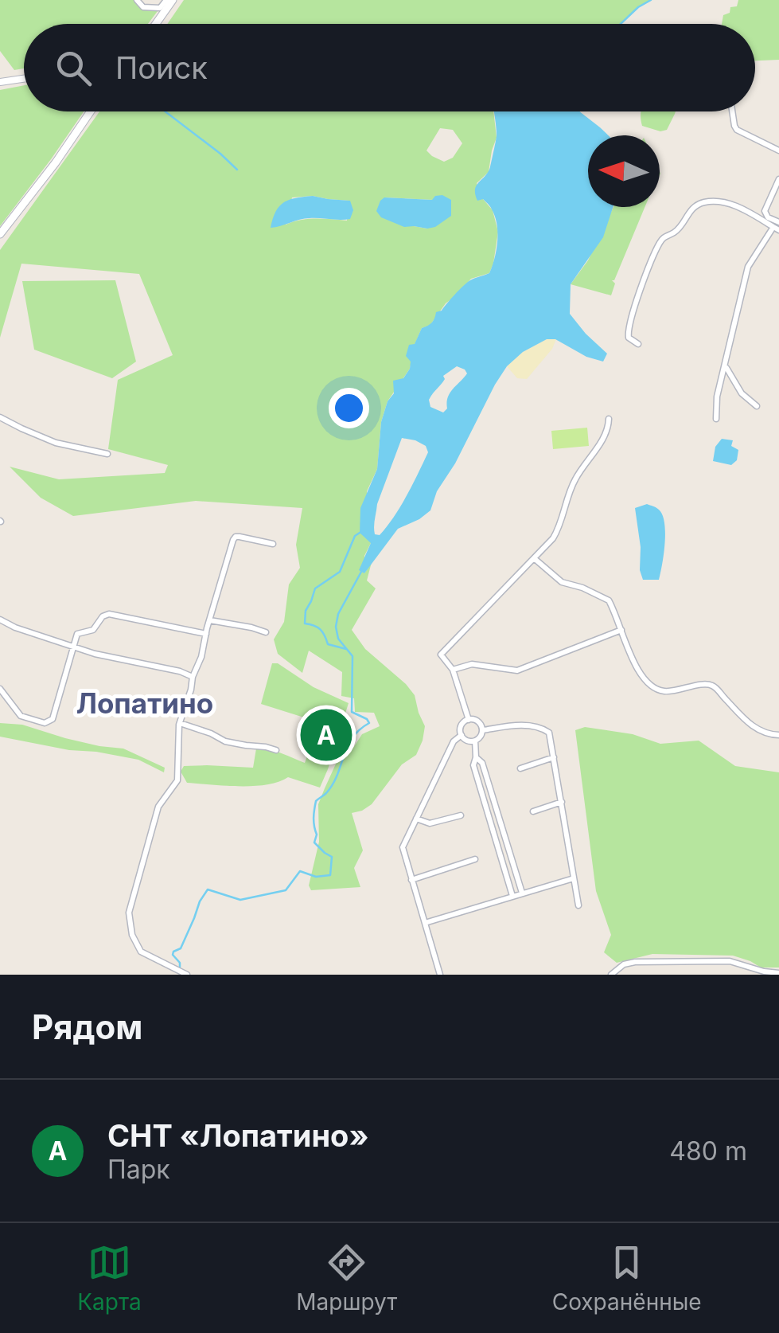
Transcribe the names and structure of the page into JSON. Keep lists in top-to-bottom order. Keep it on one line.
{"districts":["Лопатино"],"north":"left","page":{"search":"Поиск","pins":"A","heading":"Рядом","list":[{"mark":"A","name":"СНТ «Лопатино»","note":"Парк","value":"480 m"}],"nav":["Карта","Маршрут","Сохранённые"]}}
